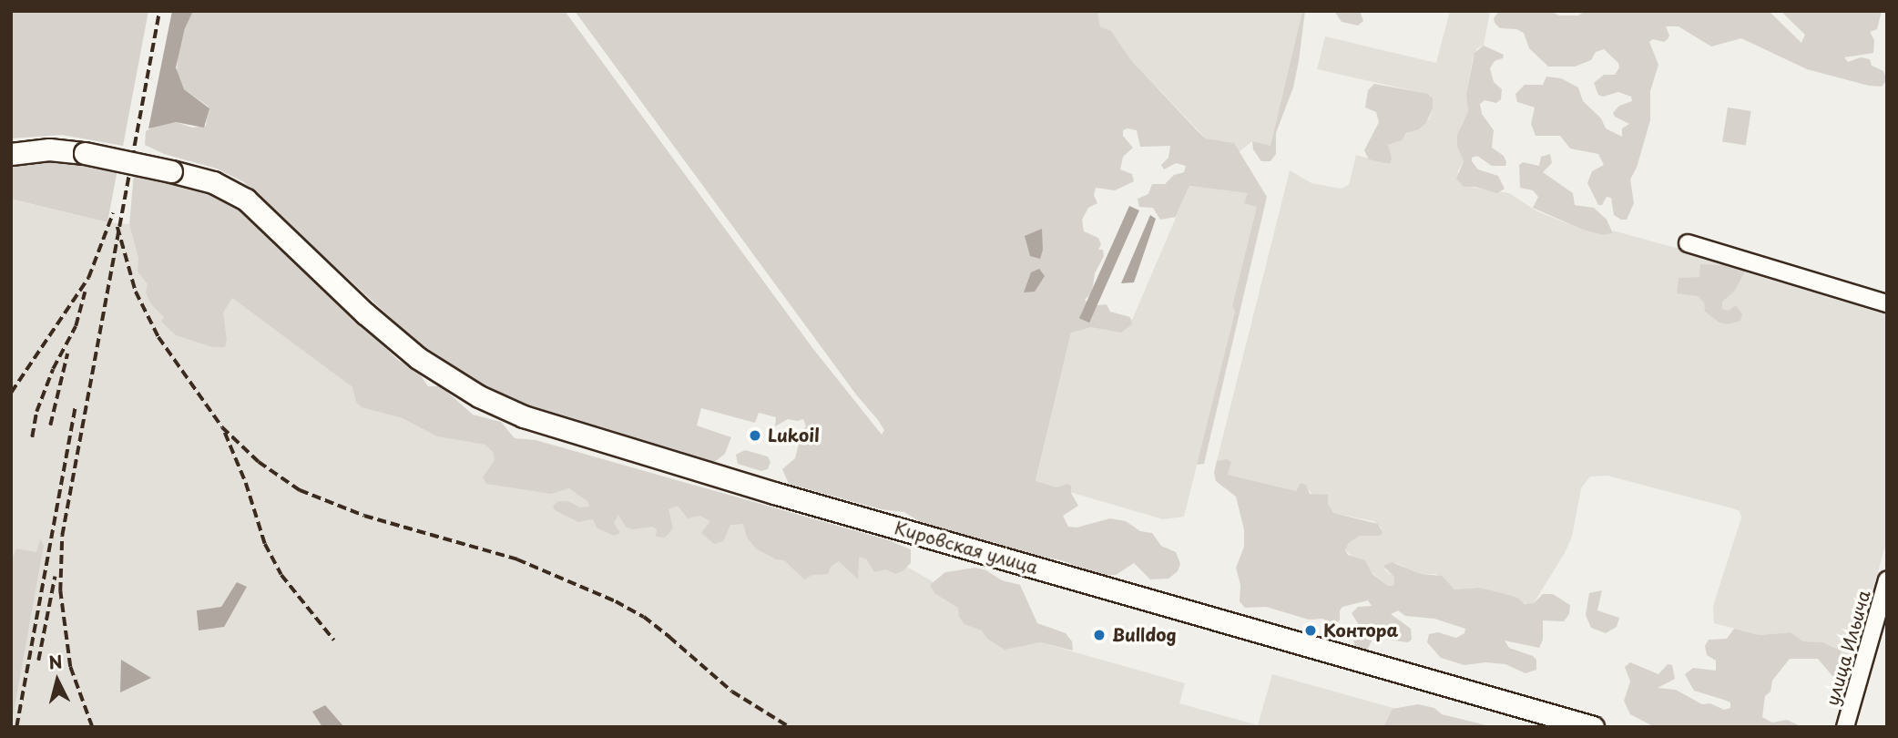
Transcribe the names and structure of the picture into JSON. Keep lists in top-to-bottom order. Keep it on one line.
{"streets":{"main road":["Кировская улица"],"street":["улица Ильича"]},"places":["Lukoil","Контора","Bulldog"],"north":"top"}
